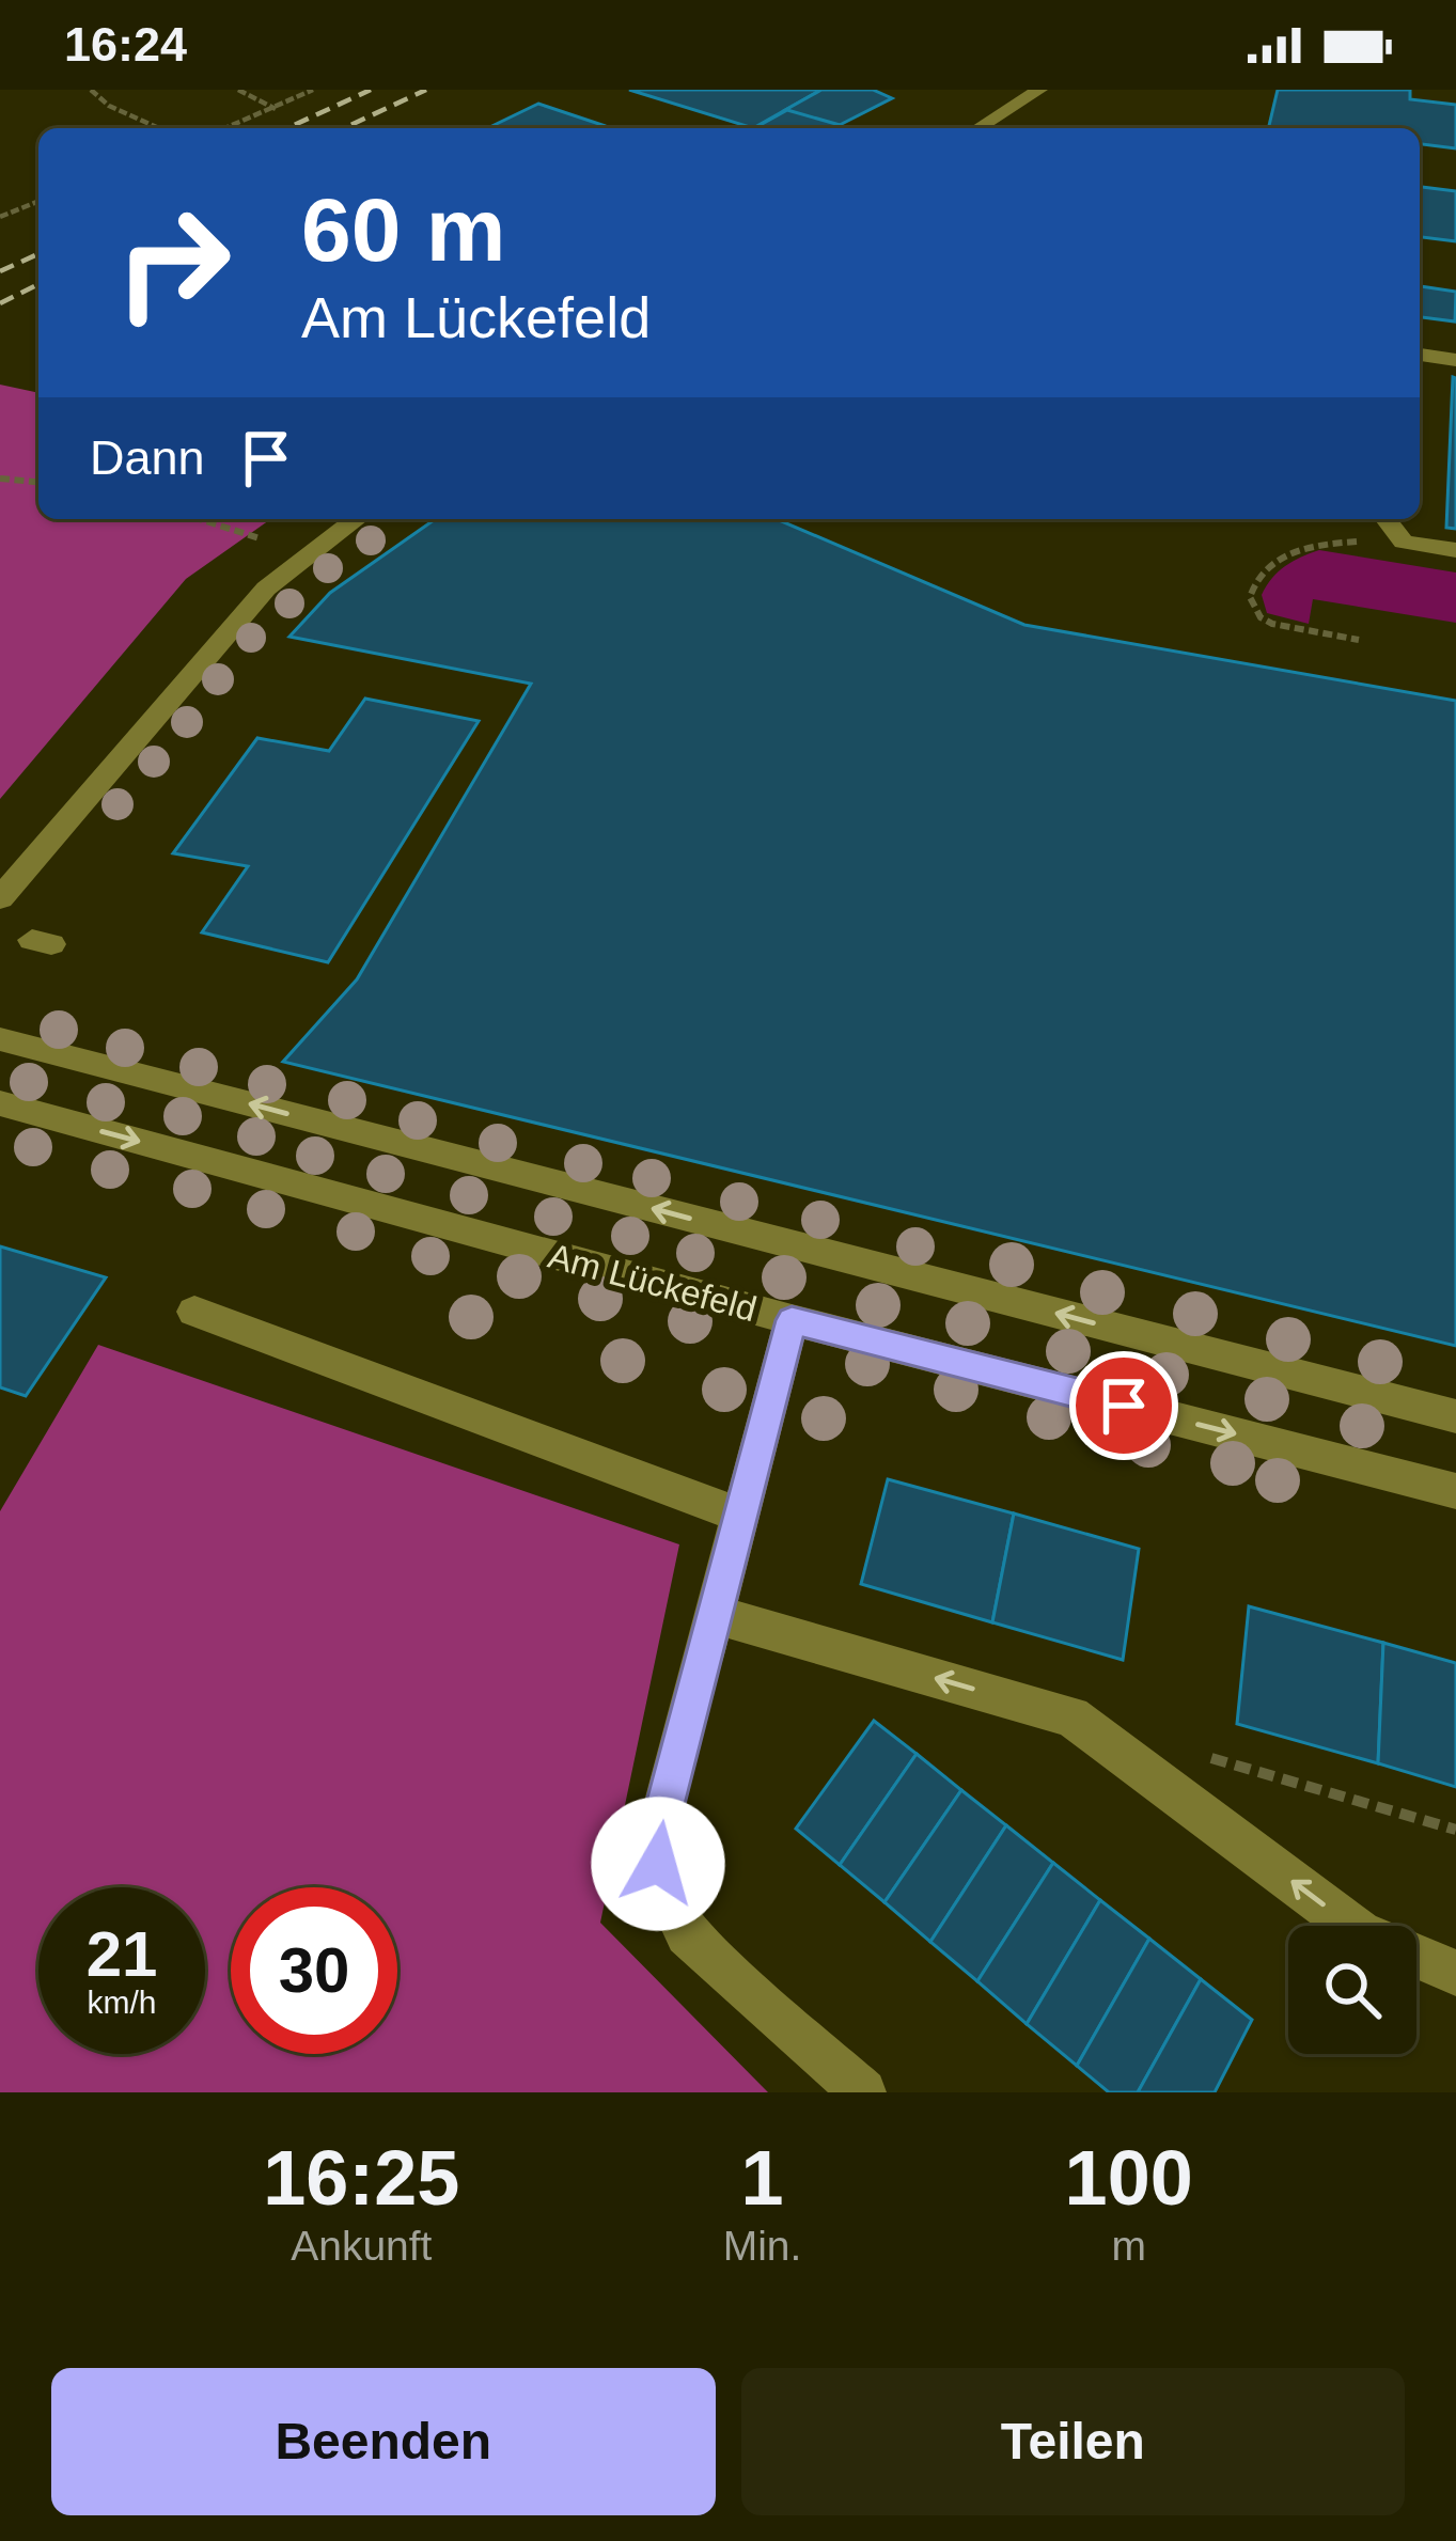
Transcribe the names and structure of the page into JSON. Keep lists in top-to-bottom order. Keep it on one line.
{"streets":{"street":["Am Lückefeld"]},"page":{"status":"16:24","turn":["60 m","Am Lückefeld"],"then":"Dann","speed":"21 km/h","limit":"30","eta":["16:25","Ankunft","1","Min.","100","m"],"buttons":["Beenden","Teilen"]}}
